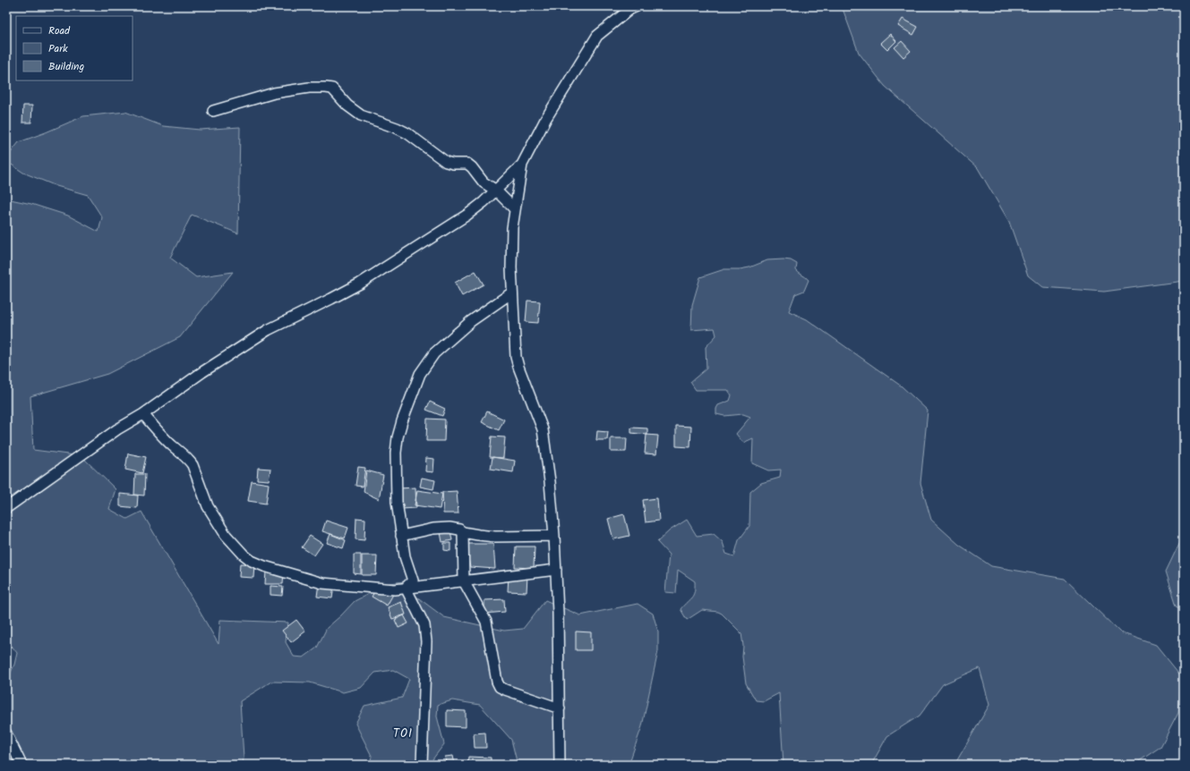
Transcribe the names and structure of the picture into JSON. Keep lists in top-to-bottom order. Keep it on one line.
{"districts":["TOI"],"legend":["Road","Park","Building"]}
